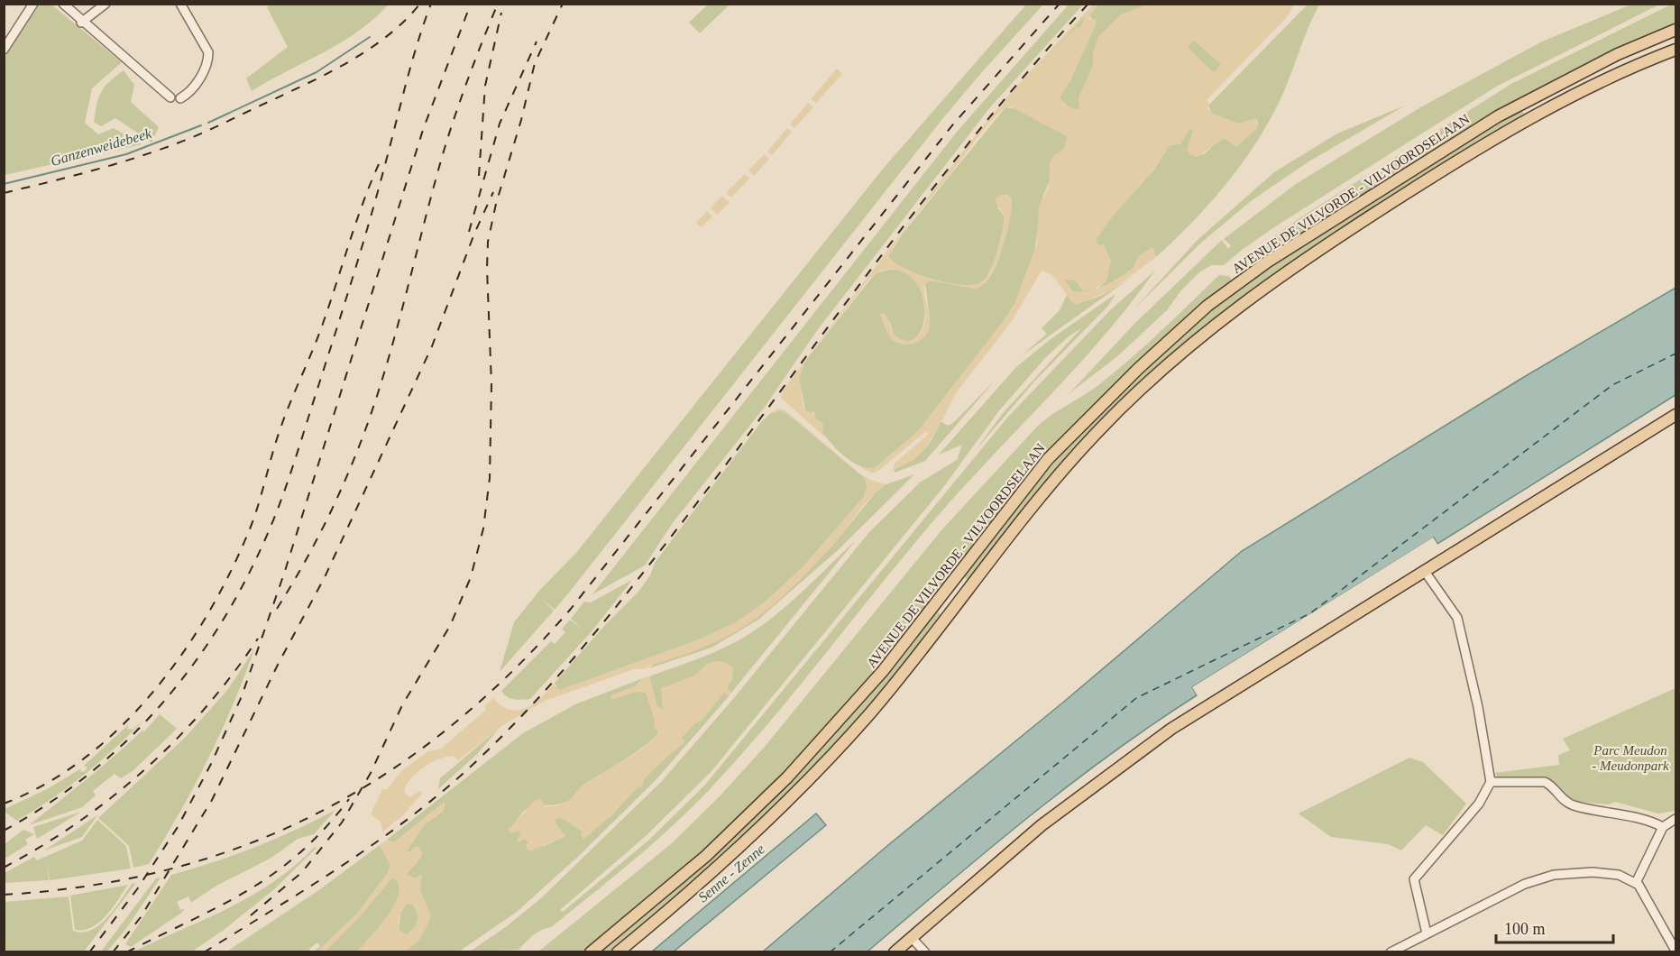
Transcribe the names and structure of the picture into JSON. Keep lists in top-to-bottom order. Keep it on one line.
{"streets":{"main road":["AVENUE DE VILVORDE - VILVOORDSELAAN"]},"water":["Ganzenweidebeek","Senne - Zenne"],"parks":["Parc Meudon - Meudonpark"],"scale_bar":"100 m"}
